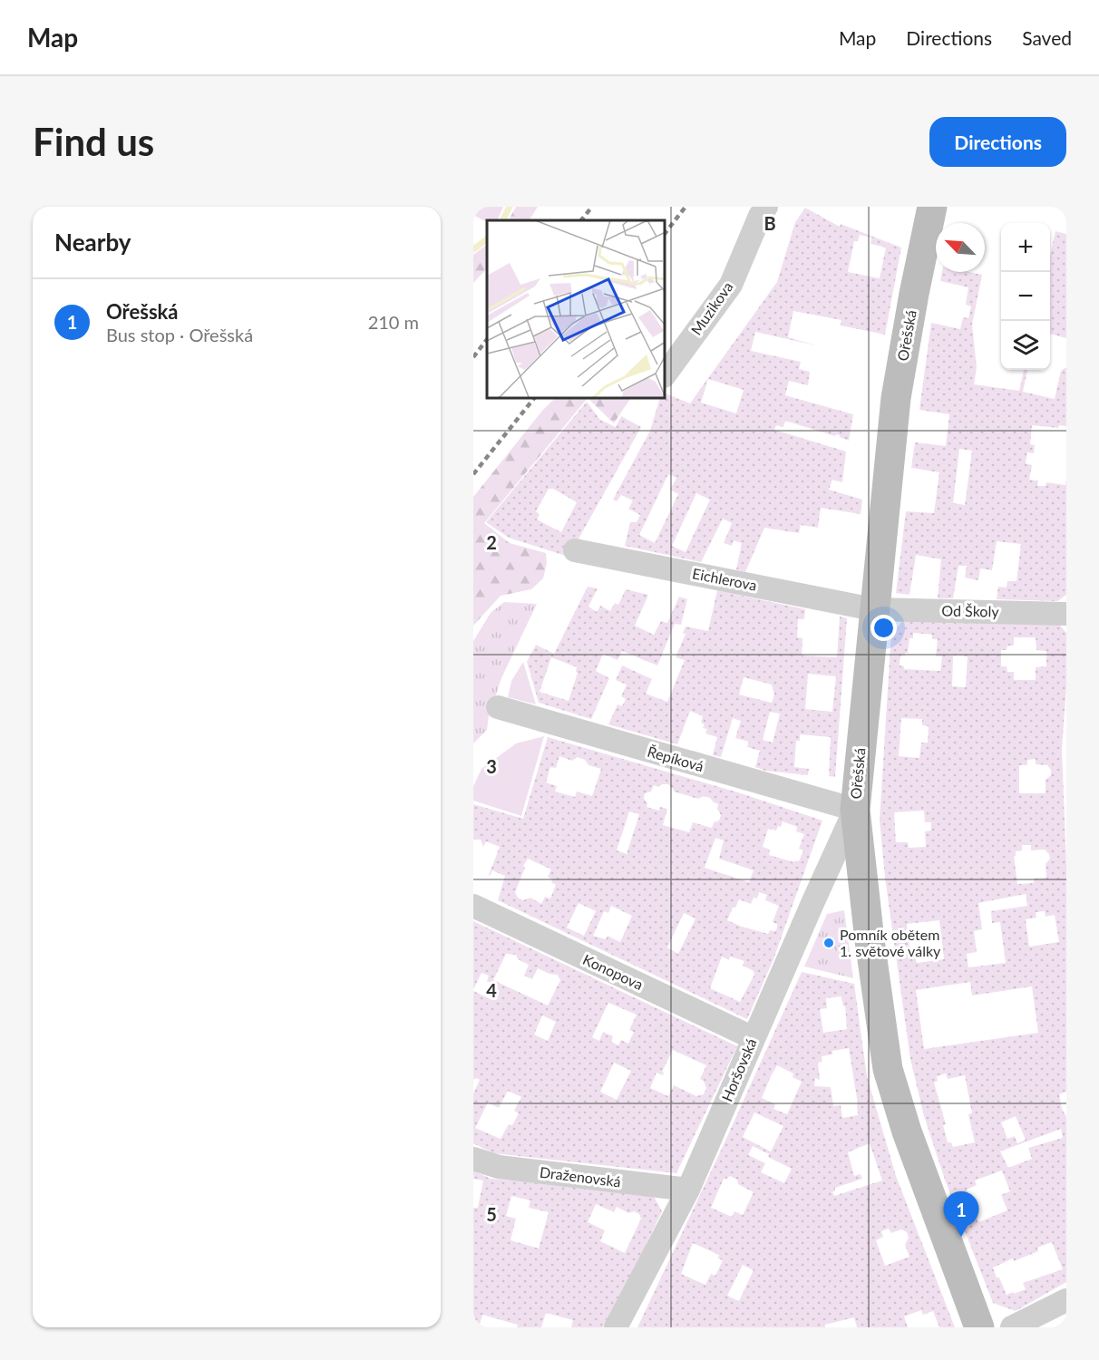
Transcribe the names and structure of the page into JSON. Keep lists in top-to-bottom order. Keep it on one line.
{"streets":{"street":["Muzikova","Ořešská","Eichlerova","Od Školy","Řepíková","Konopova","Horšovská","Draženovská"]},"crossings":[["Ořešská","Eichlerova"],["Ořešská","Od Školy"],["Ořešská","Řepíková"],["Ořešská","Horšovská"],["Eichlerova","Od Školy"],["Řepíková","Horšovská"],["Konopova","Horšovská"],["Horšovská","Draženovská"]],"places":["Pomník obětem 1. světové války"],"north":"top left","page":{"header":"Map","nav":["Map","Directions","Saved"],"buttons":"Directions","title":"Find us","heading":"Nearby","map_buttons":["+","−"],"list":[{"mark":"1","name":"Ořešská","note":"Bus stop · Ořešská","value":"210 m"}],"pins":"1"},"grid":{"columns":["B"],"rows":["2","3","4","5"]}}
